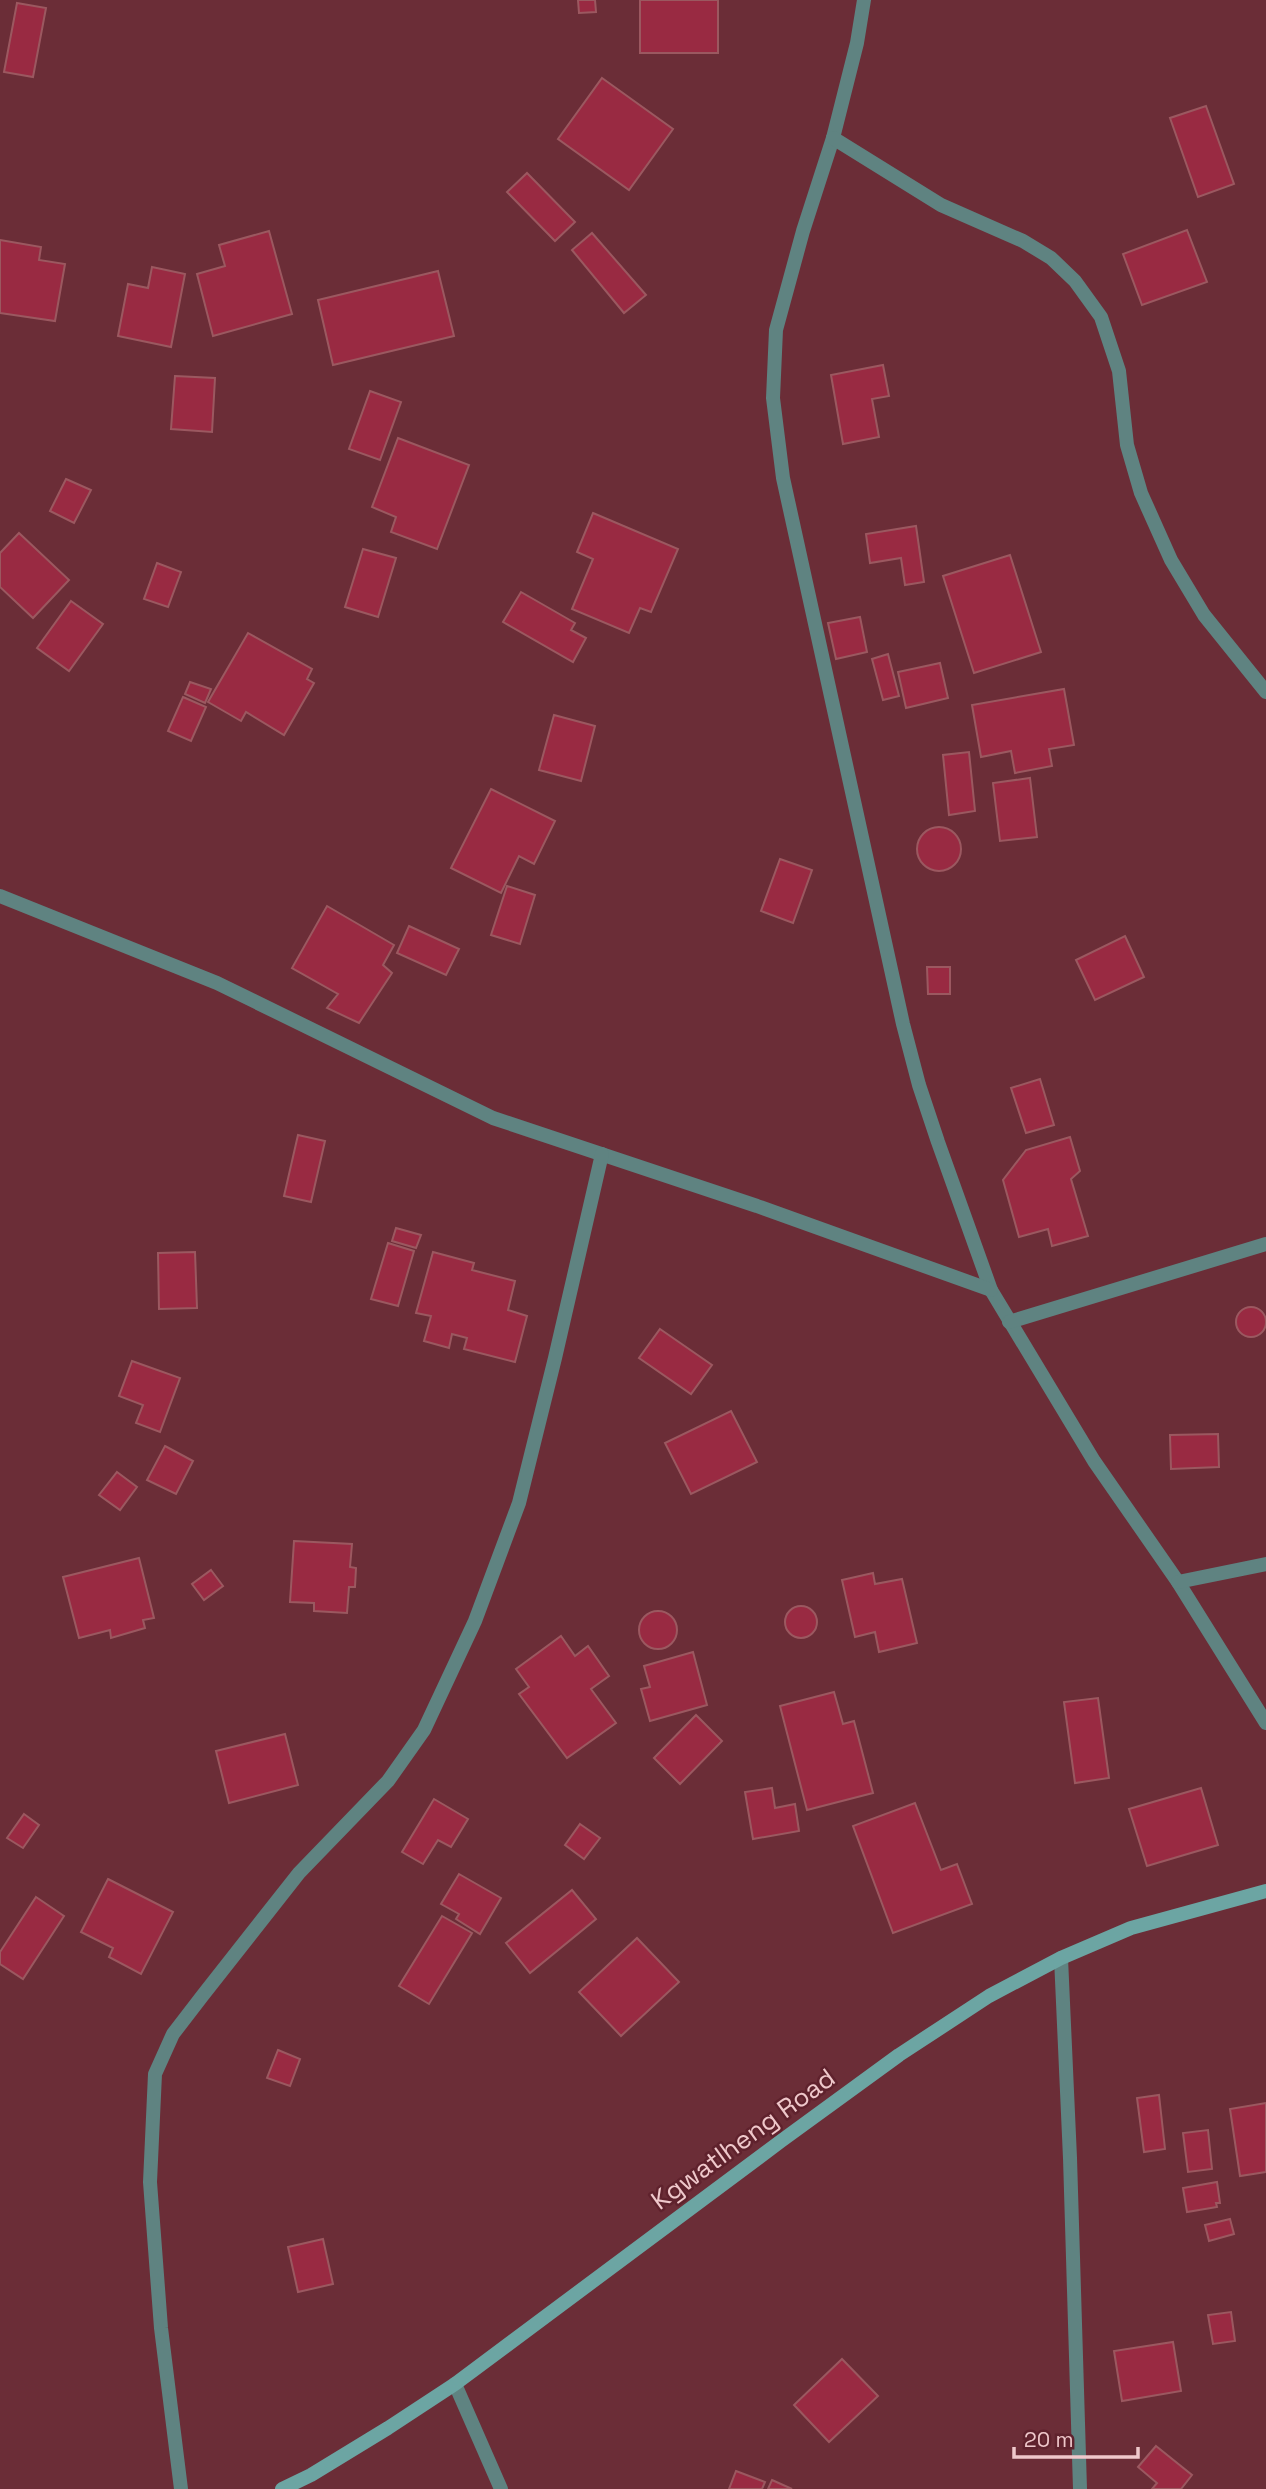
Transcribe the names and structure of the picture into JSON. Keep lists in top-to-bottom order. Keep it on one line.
{"streets":{"street":["Kgwatlheng Road"]},"scale_bar":"20 m"}
